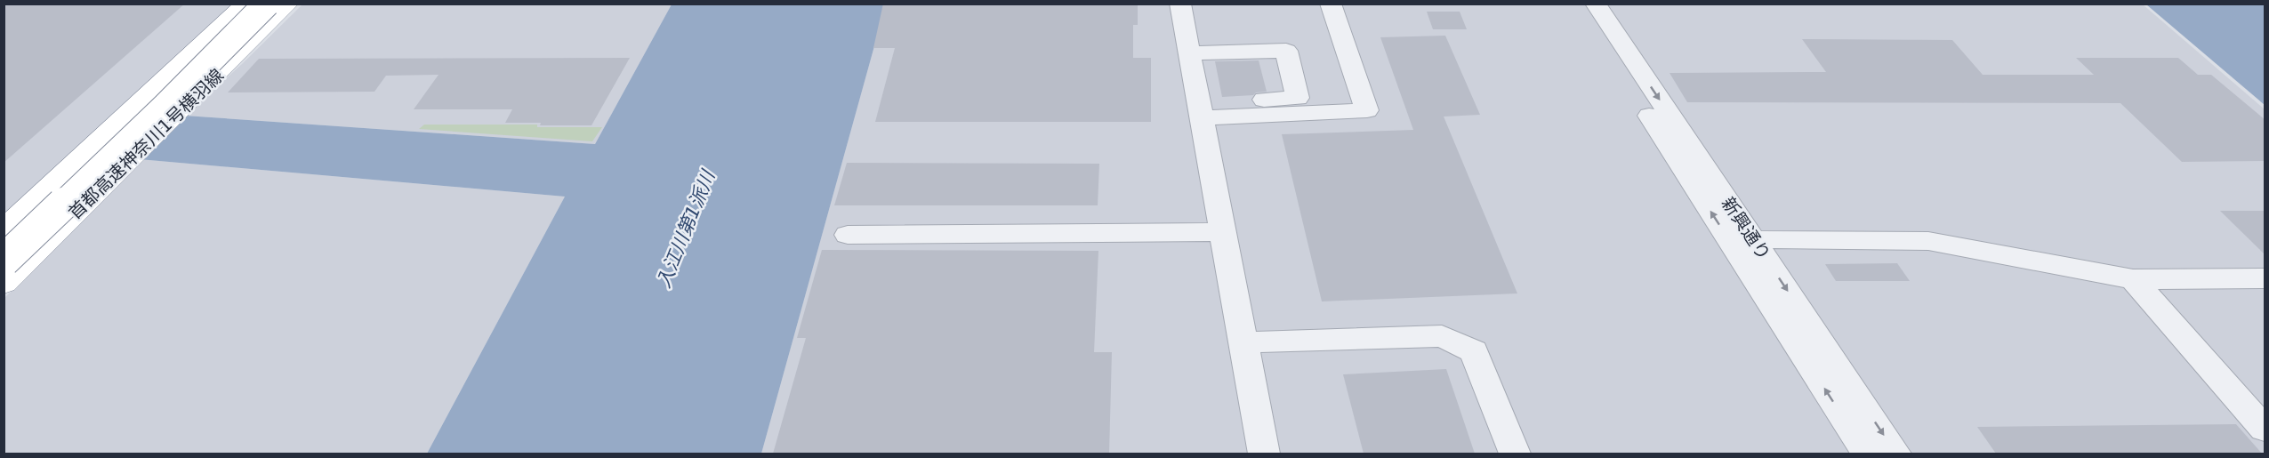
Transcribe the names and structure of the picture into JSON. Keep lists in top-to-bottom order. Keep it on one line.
{"streets":{"highway":["首都高速神奈川1号横羽線"],"street":["新興通り"]},"water":["入江川第1派川"]}
